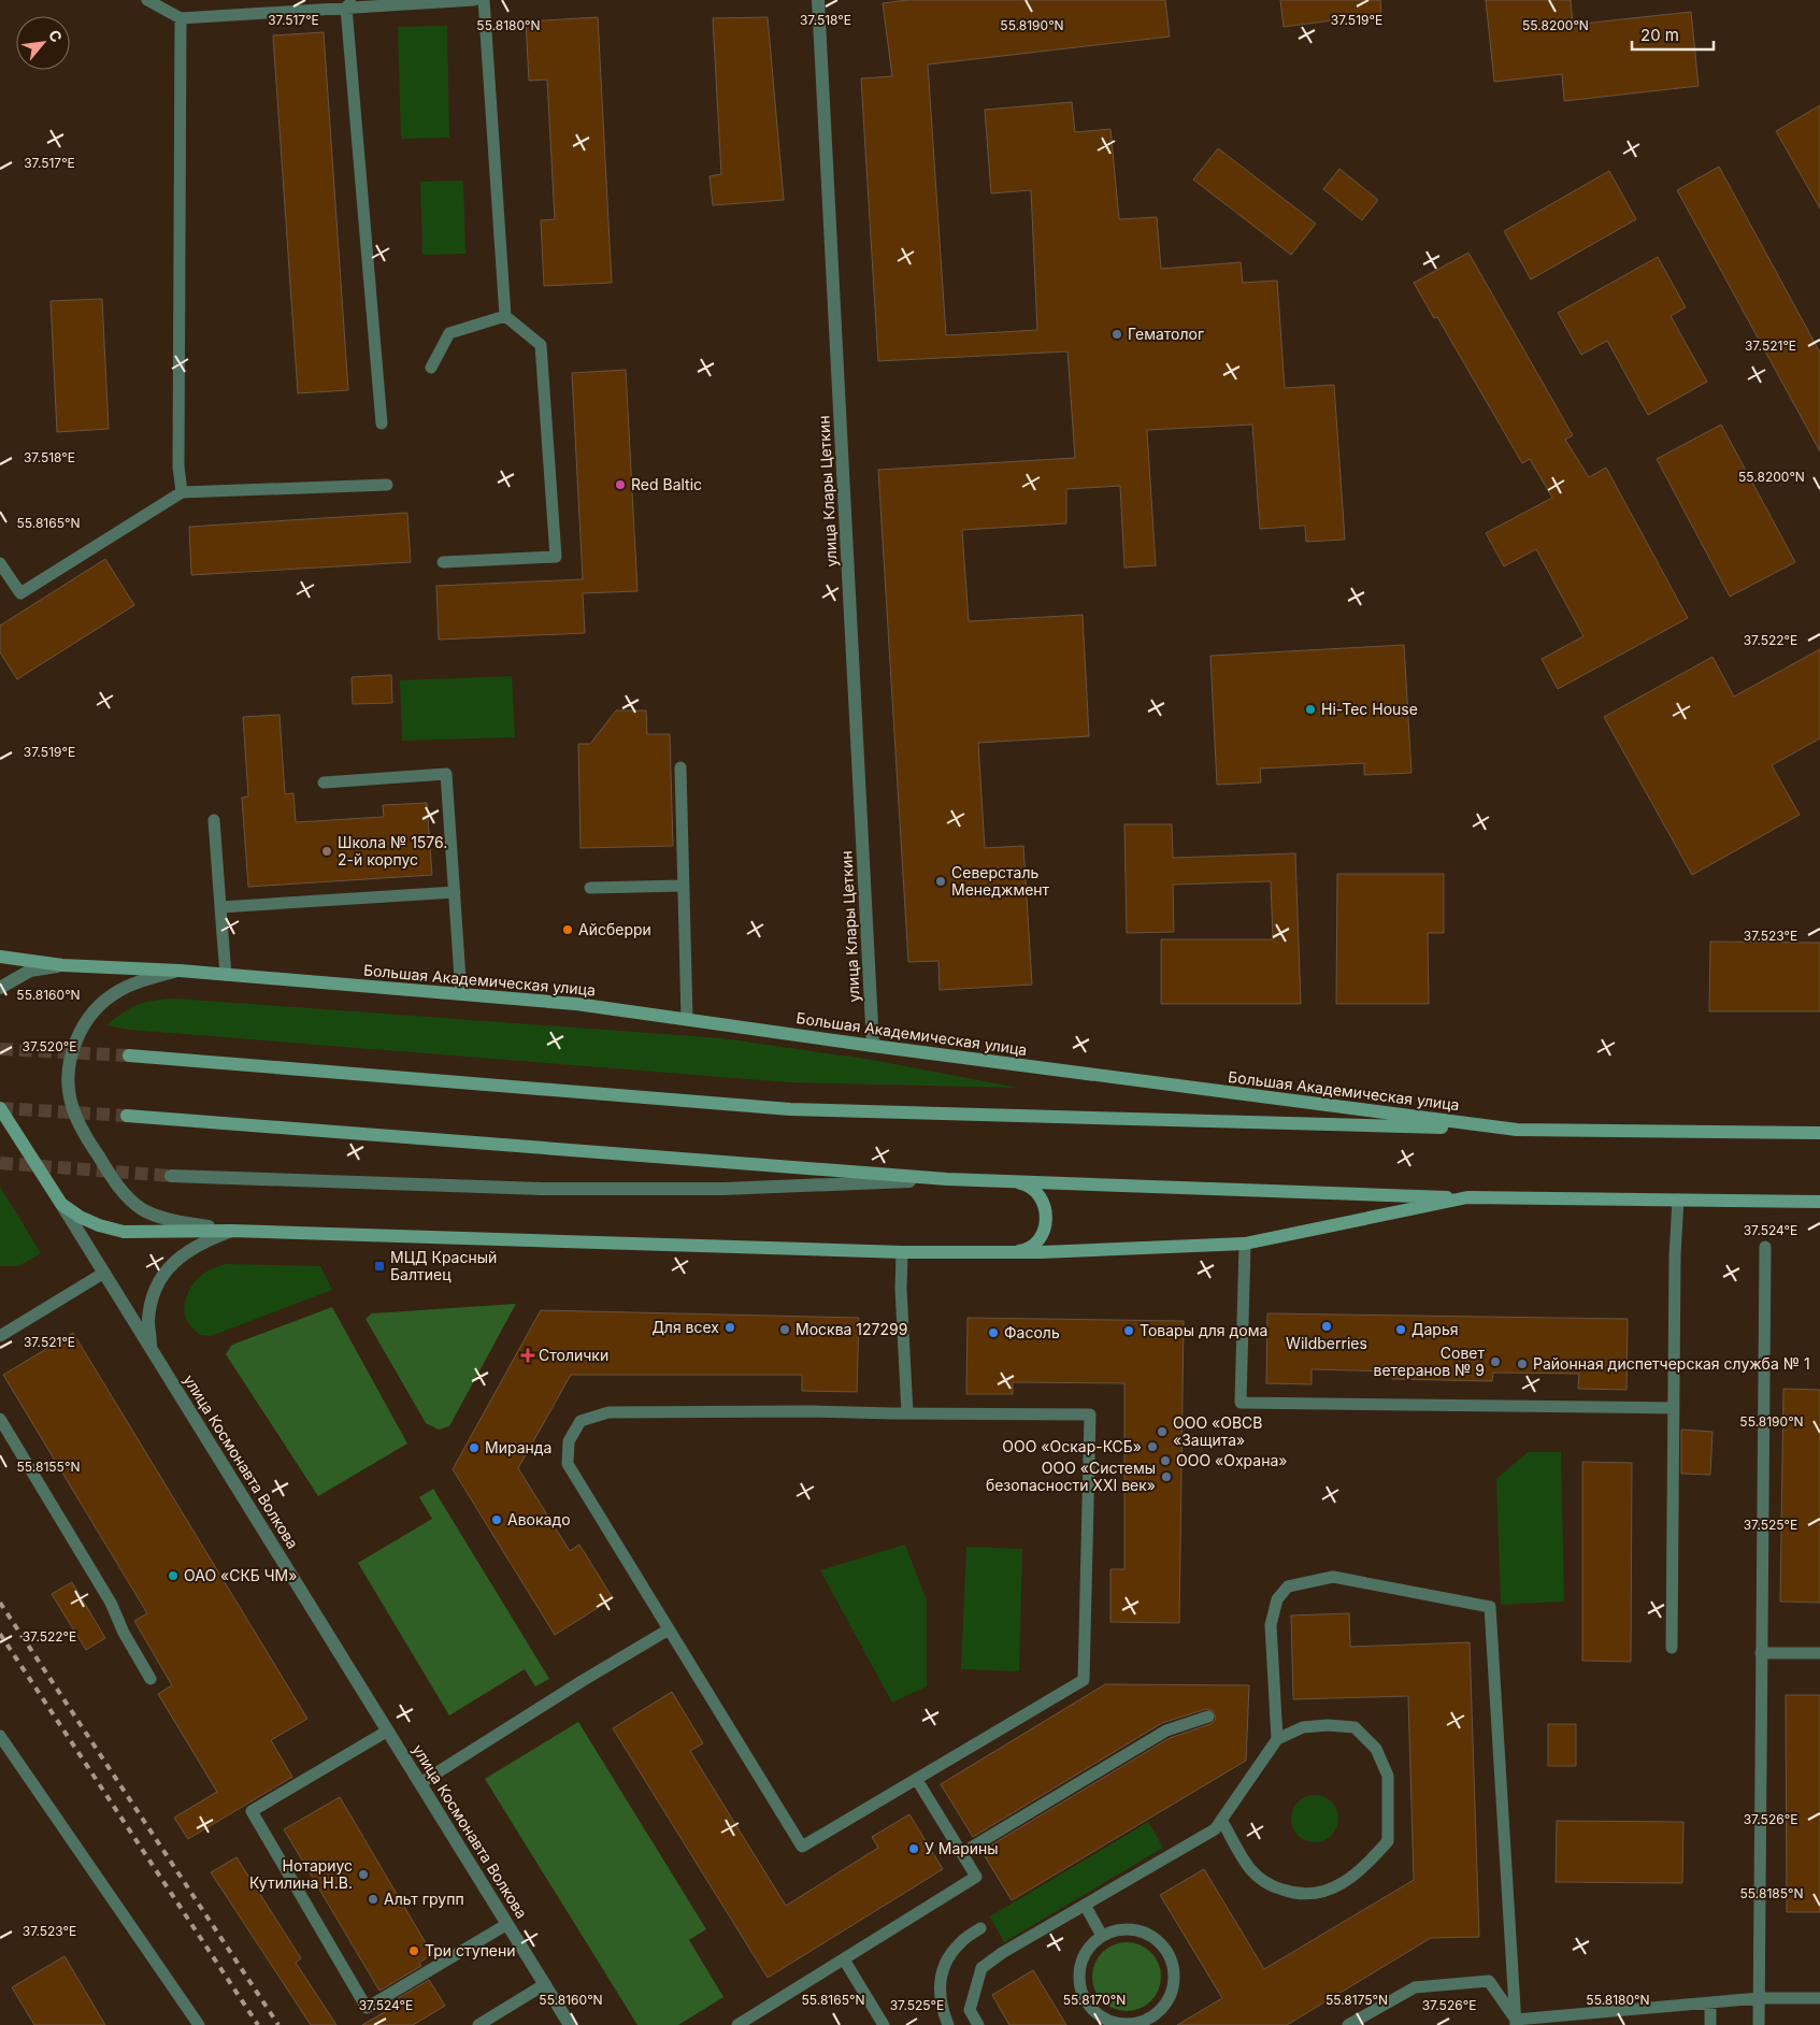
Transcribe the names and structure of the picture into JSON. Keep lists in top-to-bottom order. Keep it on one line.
{"streets":{"main road":["Большая Академическая улица","улица Космонавта Волкова"],"street":["улица Клары Цеткин"]},"crossings":[["улица Клары Цеткин","Большая Академическая улица"]],"places":{"other":["Гематолог","Red Baltic","Hi-Tec House","Школа № 1576. 2-й корпус","Северсталь Менеджмент","Айсберри","Wildberries","Для всех","Москва 127299","Дарья","Товары для дома","Фасоль","Совет ветеранов № 9","Районная диспетчерская служба № 1","ООО «ОВСВ «Защита»","ООО «Оскар-КСБ»","Миранда","ООО «Охрана»","ООО «Системы безопасности XXI век»","Авокадо","ОАО «СКБ ЧМ»","У Марины","Нотариус Кутилина Н.В.","Альт групп","Три ступени"],"transit":["МЦД Красный Балтиец"],"health":["Столички"]},"scale_bar":"20 m","north":"top right","coordinates":["37.517°E","37.518°E","37.519°E","55.8180°N","55.8190°N","55.8200°N","37.521°E","55.8165°N","37.522°E","37.523°E","55.8160°N","37.520°E","37.524°E","55.8155°N","37.525°E","37.526°E","55.8185°N","55.8170°N","55.8175°N"]}
